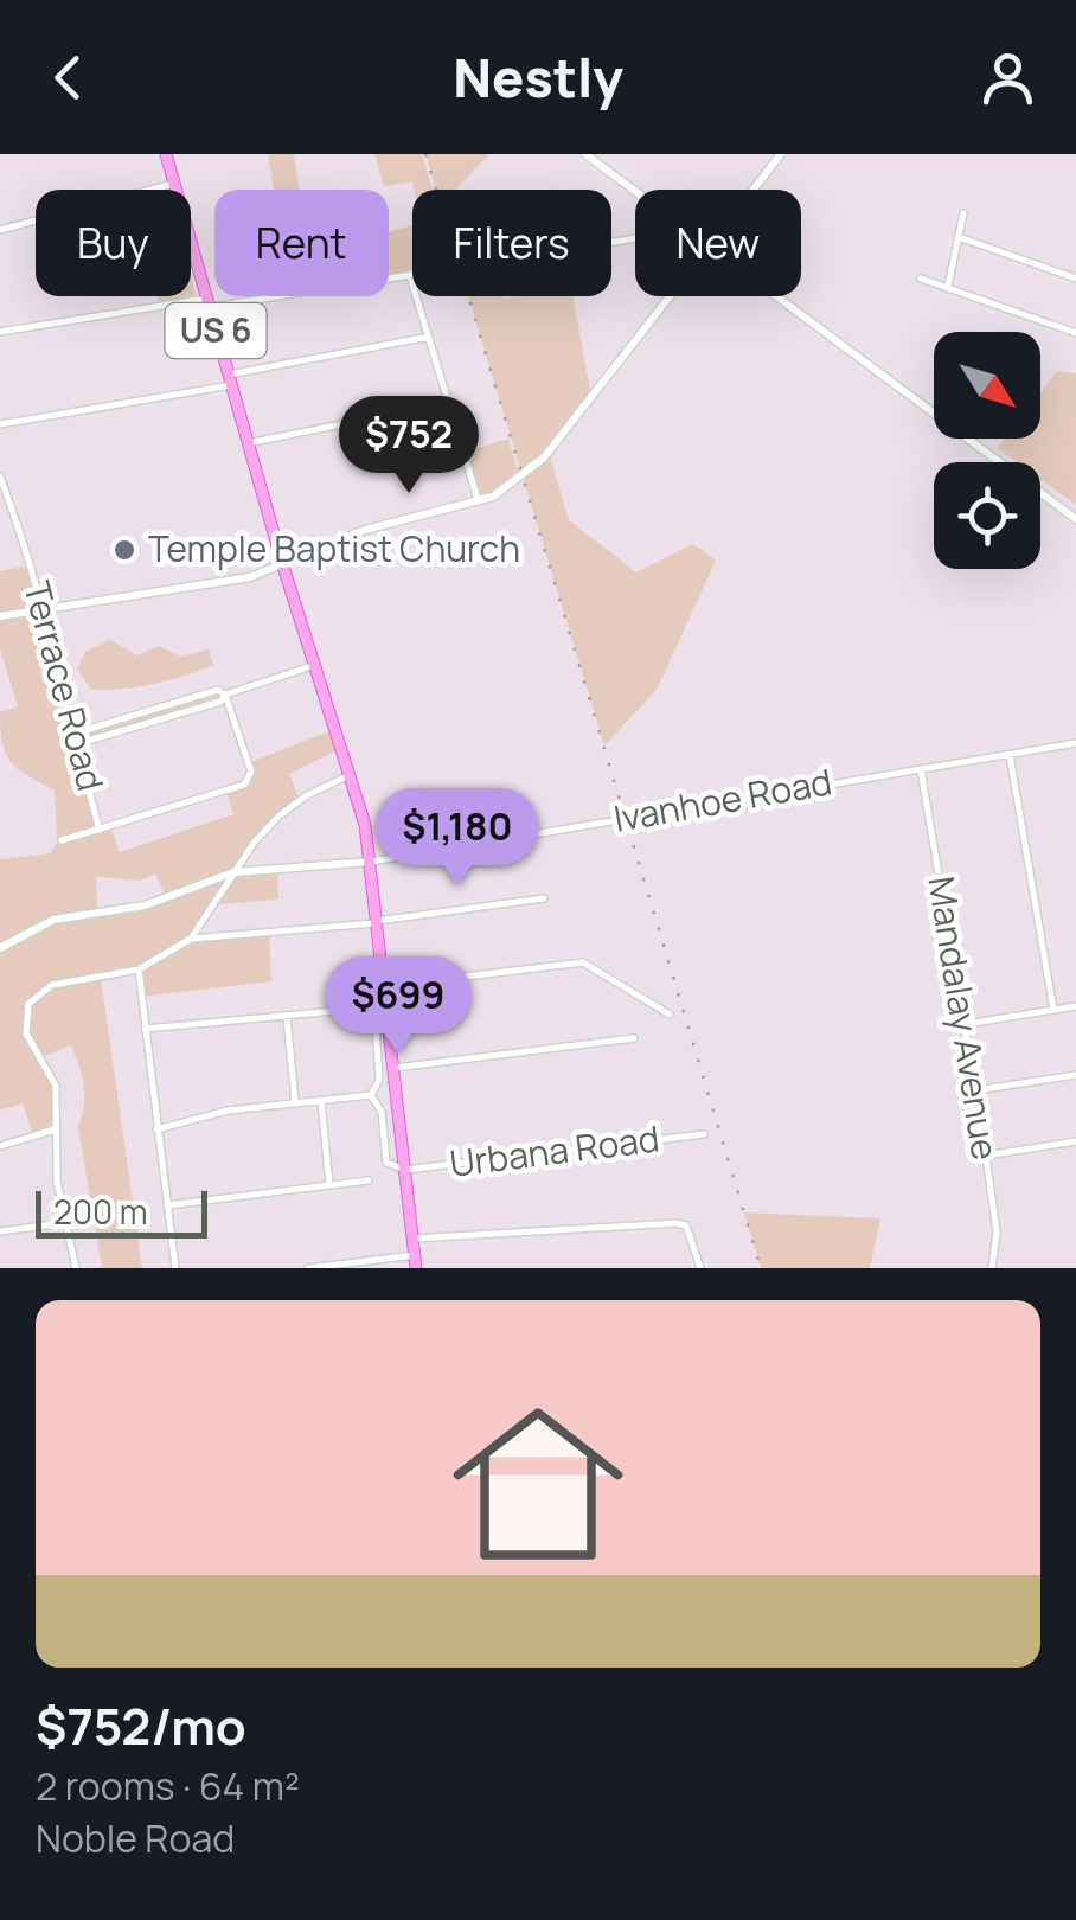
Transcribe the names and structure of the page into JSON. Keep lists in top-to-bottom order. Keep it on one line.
{"streets":{"main road":["US 6"],"street":["Terrace Road","Ivanhoe Road","Mandalay Avenue","Urbana Road"]},"crossings":[["US 6","Ivanhoe Road"],["US 6","Urbana Road"],["Ivanhoe Road","Mandalay Avenue"]],"places":["Temple Baptist Church"],"scale_bar":"200 m","north":"bottom right","page":{"header":"Nestly","chip":["Buy","Rent","Filters","New"],"price":["$752","$1,180","$699"],"scale":"200 m","list":[{"name":"$752/mo","note":"2 rooms · 64 m² · Noble Road"}]}}
